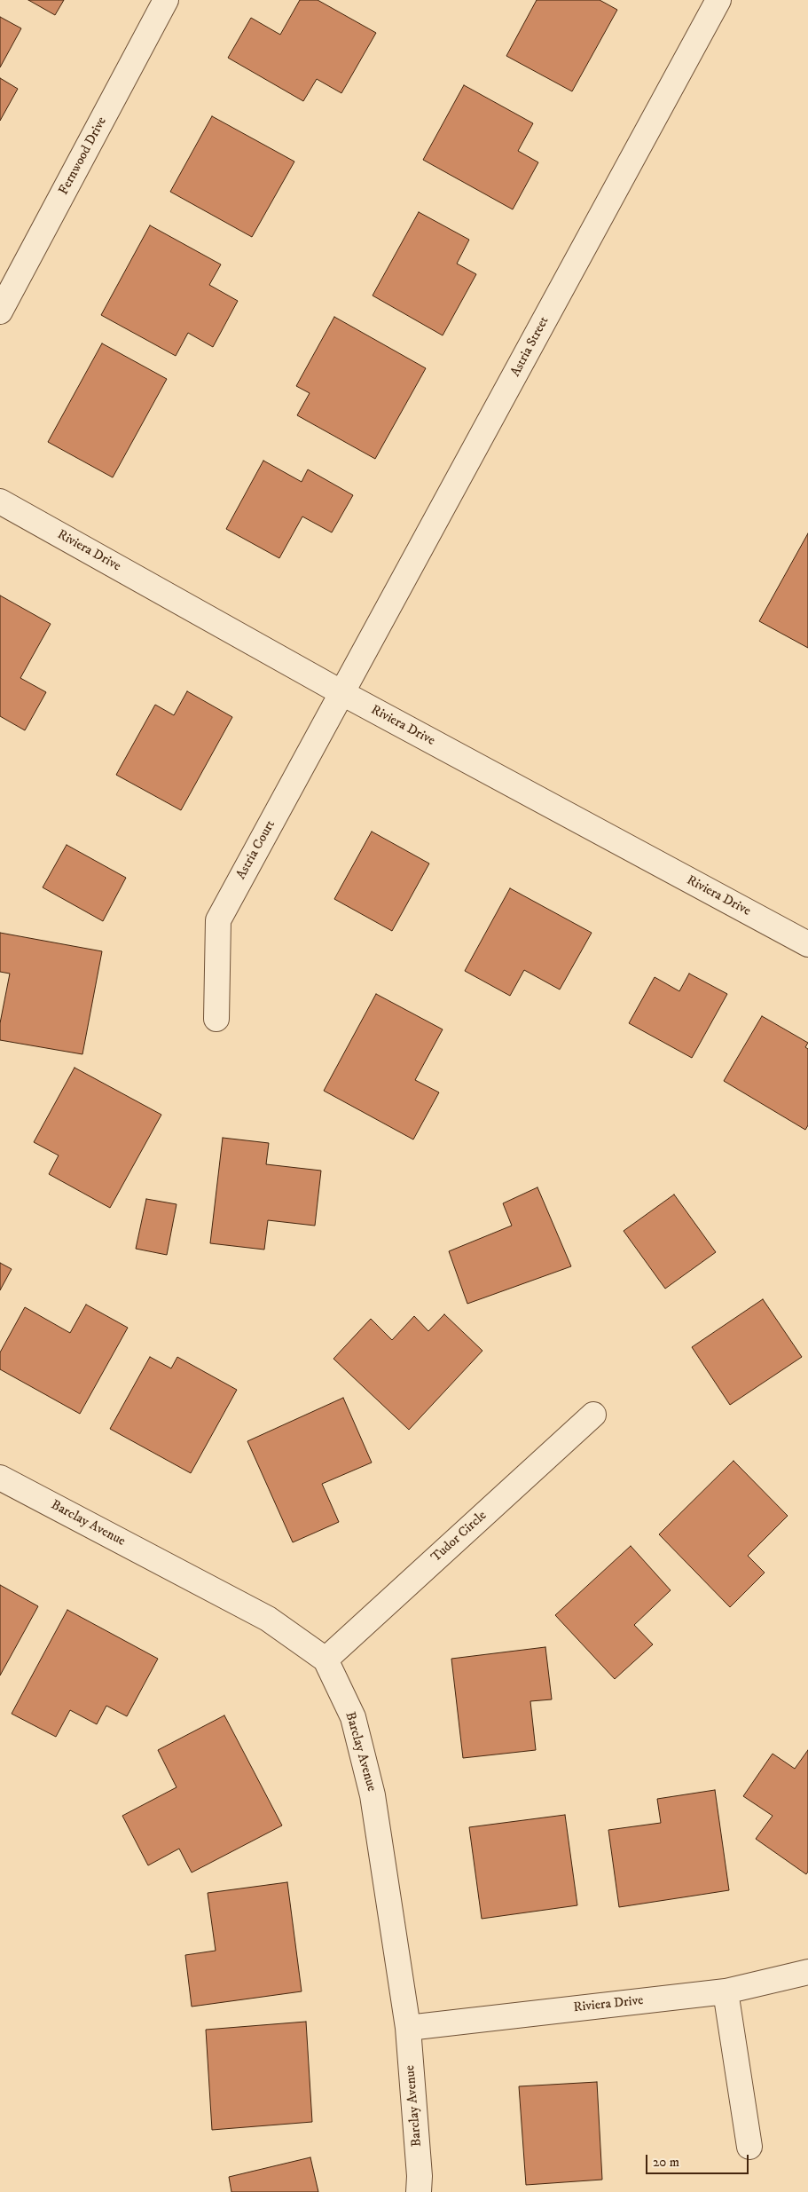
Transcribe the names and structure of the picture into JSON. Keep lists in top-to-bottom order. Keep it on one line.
{"streets":{"street":["Fernwood Drive","Astria Street","Riviera Drive","Astria Court","Barclay Avenue","Tudor Circle"]},"crossings":[["Astria Street","Riviera Drive"],["Astria Street","Astria Court"],["Riviera Drive","Astria Court"],["Riviera Drive","Barclay Avenue"],["Barclay Avenue","Tudor Circle"]],"scale_bar":"20 m"}
